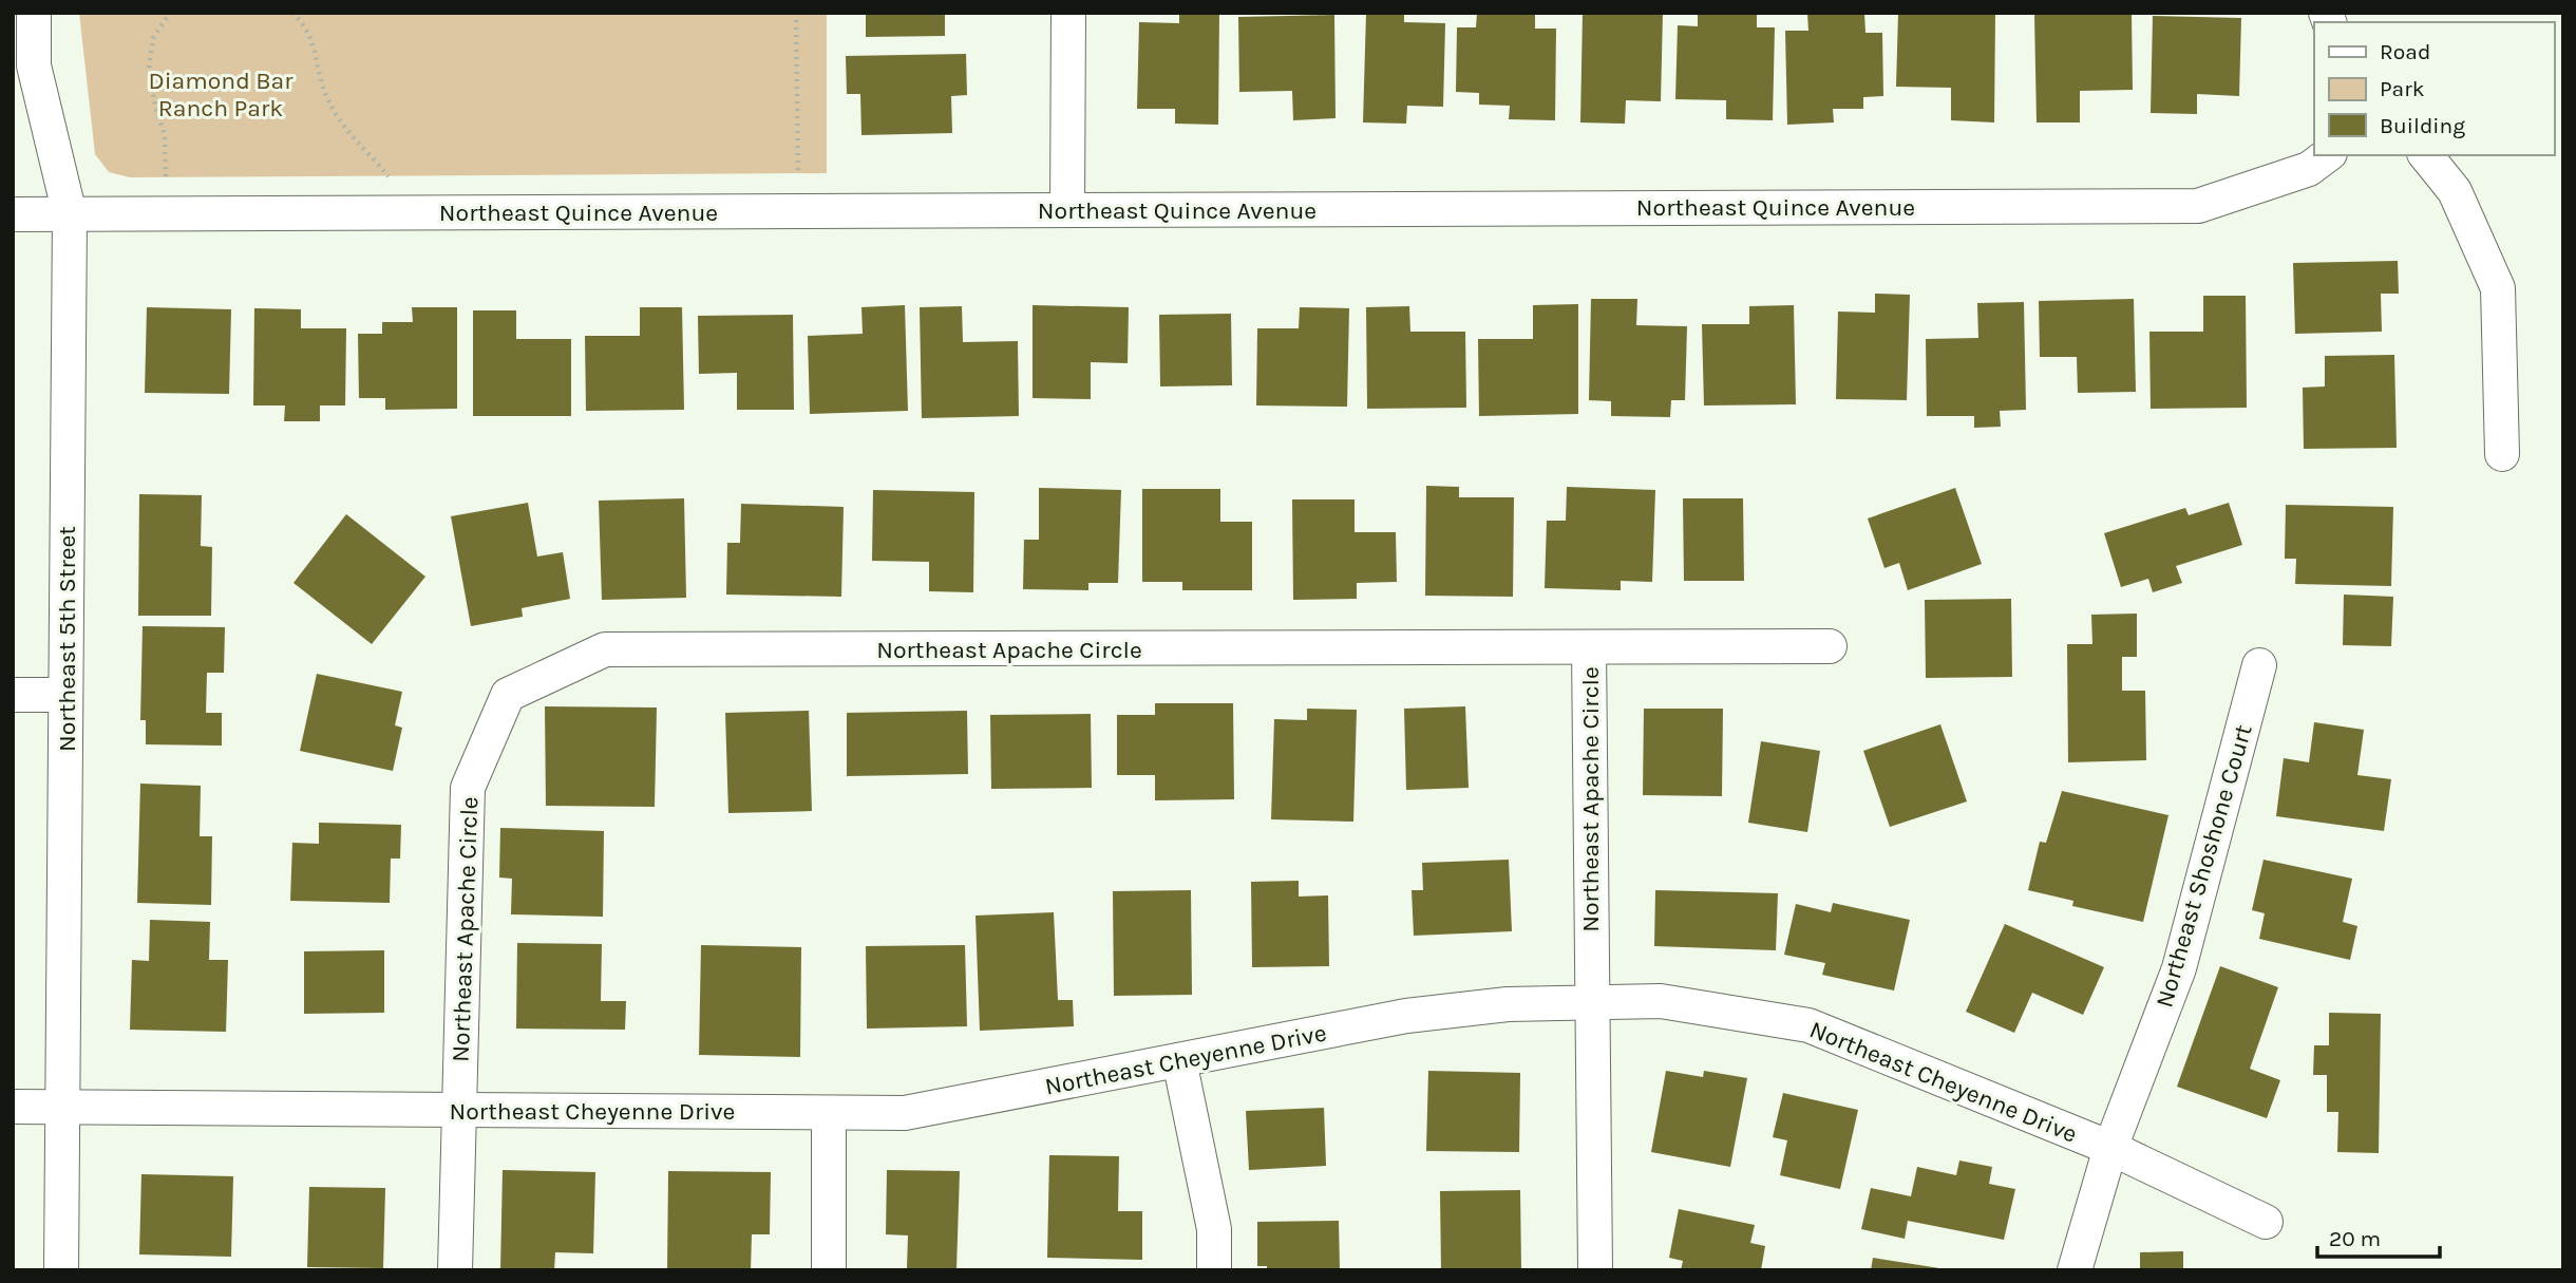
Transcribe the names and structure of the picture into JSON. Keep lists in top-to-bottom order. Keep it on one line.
{"streets":{"street":["Northeast Quince Avenue","Northeast 5th Street","Northeast Apache Circle","Northeast Shoshone Court","Northeast Cheyenne Drive"]},"crossings":[["Northeast Quince Avenue","Northeast 5th Street"],["Northeast 5th Street","Northeast Cheyenne Drive"],["Northeast Apache Circle","Northeast Cheyenne Drive"],["Northeast Shoshone Court","Northeast Cheyenne Drive"]],"parks":["Diamond Bar Ranch Park"],"legend":["Road","Park","Building"],"scale_bar":"20 m"}
